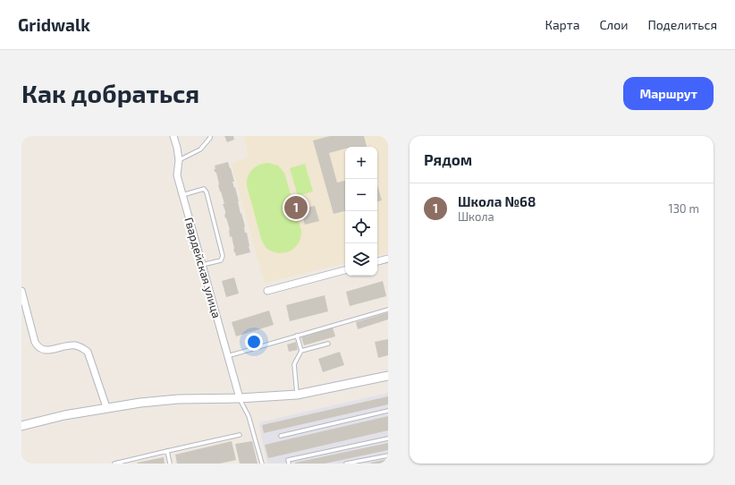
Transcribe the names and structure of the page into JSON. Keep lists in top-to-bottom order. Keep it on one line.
{"streets":{"street":["Гвардейская улица"]},"page":{"header":"Gridwalk","nav":["Карта","Слои","Поделиться"],"buttons":"Маршрут","title":"Как добраться","heading":"Рядом","map_buttons":["+","−"],"list":[{"mark":"1","name":"Школа №68","note":"Школа","value":"130 m"}],"pins":"1"}}
